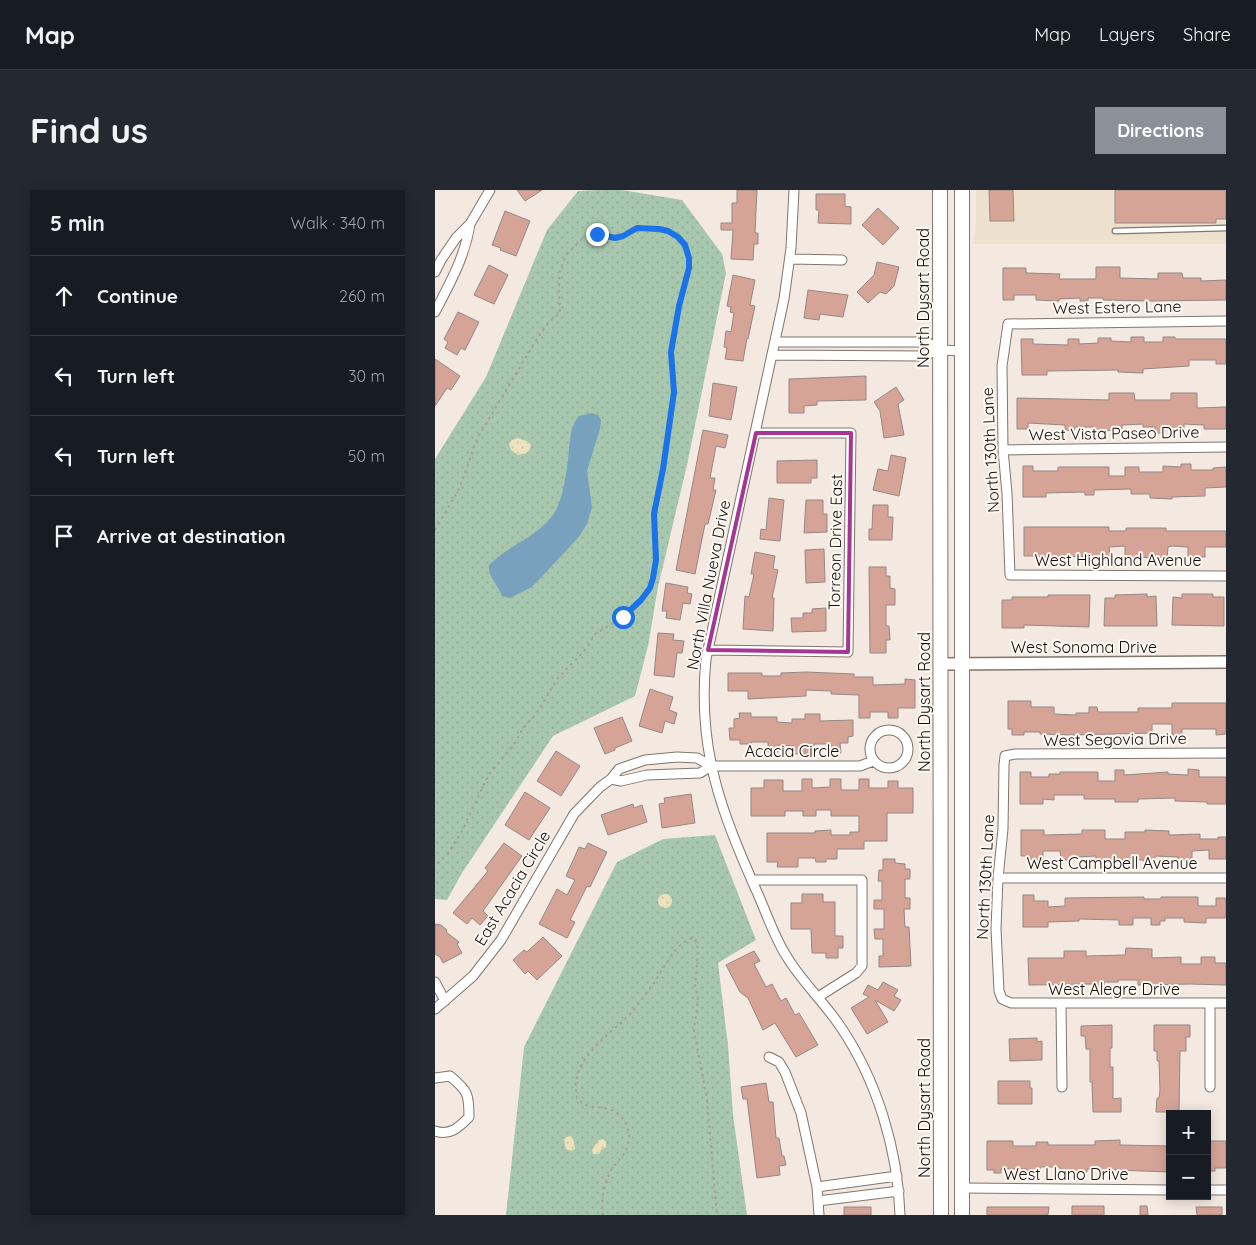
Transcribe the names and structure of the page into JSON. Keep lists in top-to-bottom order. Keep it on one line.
{"streets":{"main road":["North Dysart Road"],"street":["West Estero Lane","West Vista Paseo Drive","North 130th Lane","Torreon Drive East","West Highland Avenue","North Villa Nueva Drive","West Sonoma Drive","West Segovia Drive","Acacia Circle","West Campbell Avenue","East Acacia Circle","West Alegre Drive","West Llano Drive"]},"crossings":[["North Dysart Road","West Sonoma Drive"],["West Estero Lane","North 130th Lane"],["West Vista Paseo Drive","North 130th Lane"],["North 130th Lane","West Highland Avenue"],["North 130th Lane","West Segovia Drive"],["North 130th Lane","West Campbell Avenue"],["North 130th Lane","West Alegre Drive"],["Torreon Drive East","North Villa Nueva Drive"],["North Villa Nueva Drive","Acacia Circle"],["North Villa Nueva Drive","East Acacia Circle"],["Acacia Circle","East Acacia Circle"]],"page":{"header":"Map","nav":["Map","Layers","Share"],"buttons":"Directions","title":"Find us","heading":["5 min","Walk · 340 m"],"list":[["Continue","260 m"],["Turn left","30 m"],["Turn left","50 m"],"Arrive at destination"],"map_buttons":["+","−"]}}
